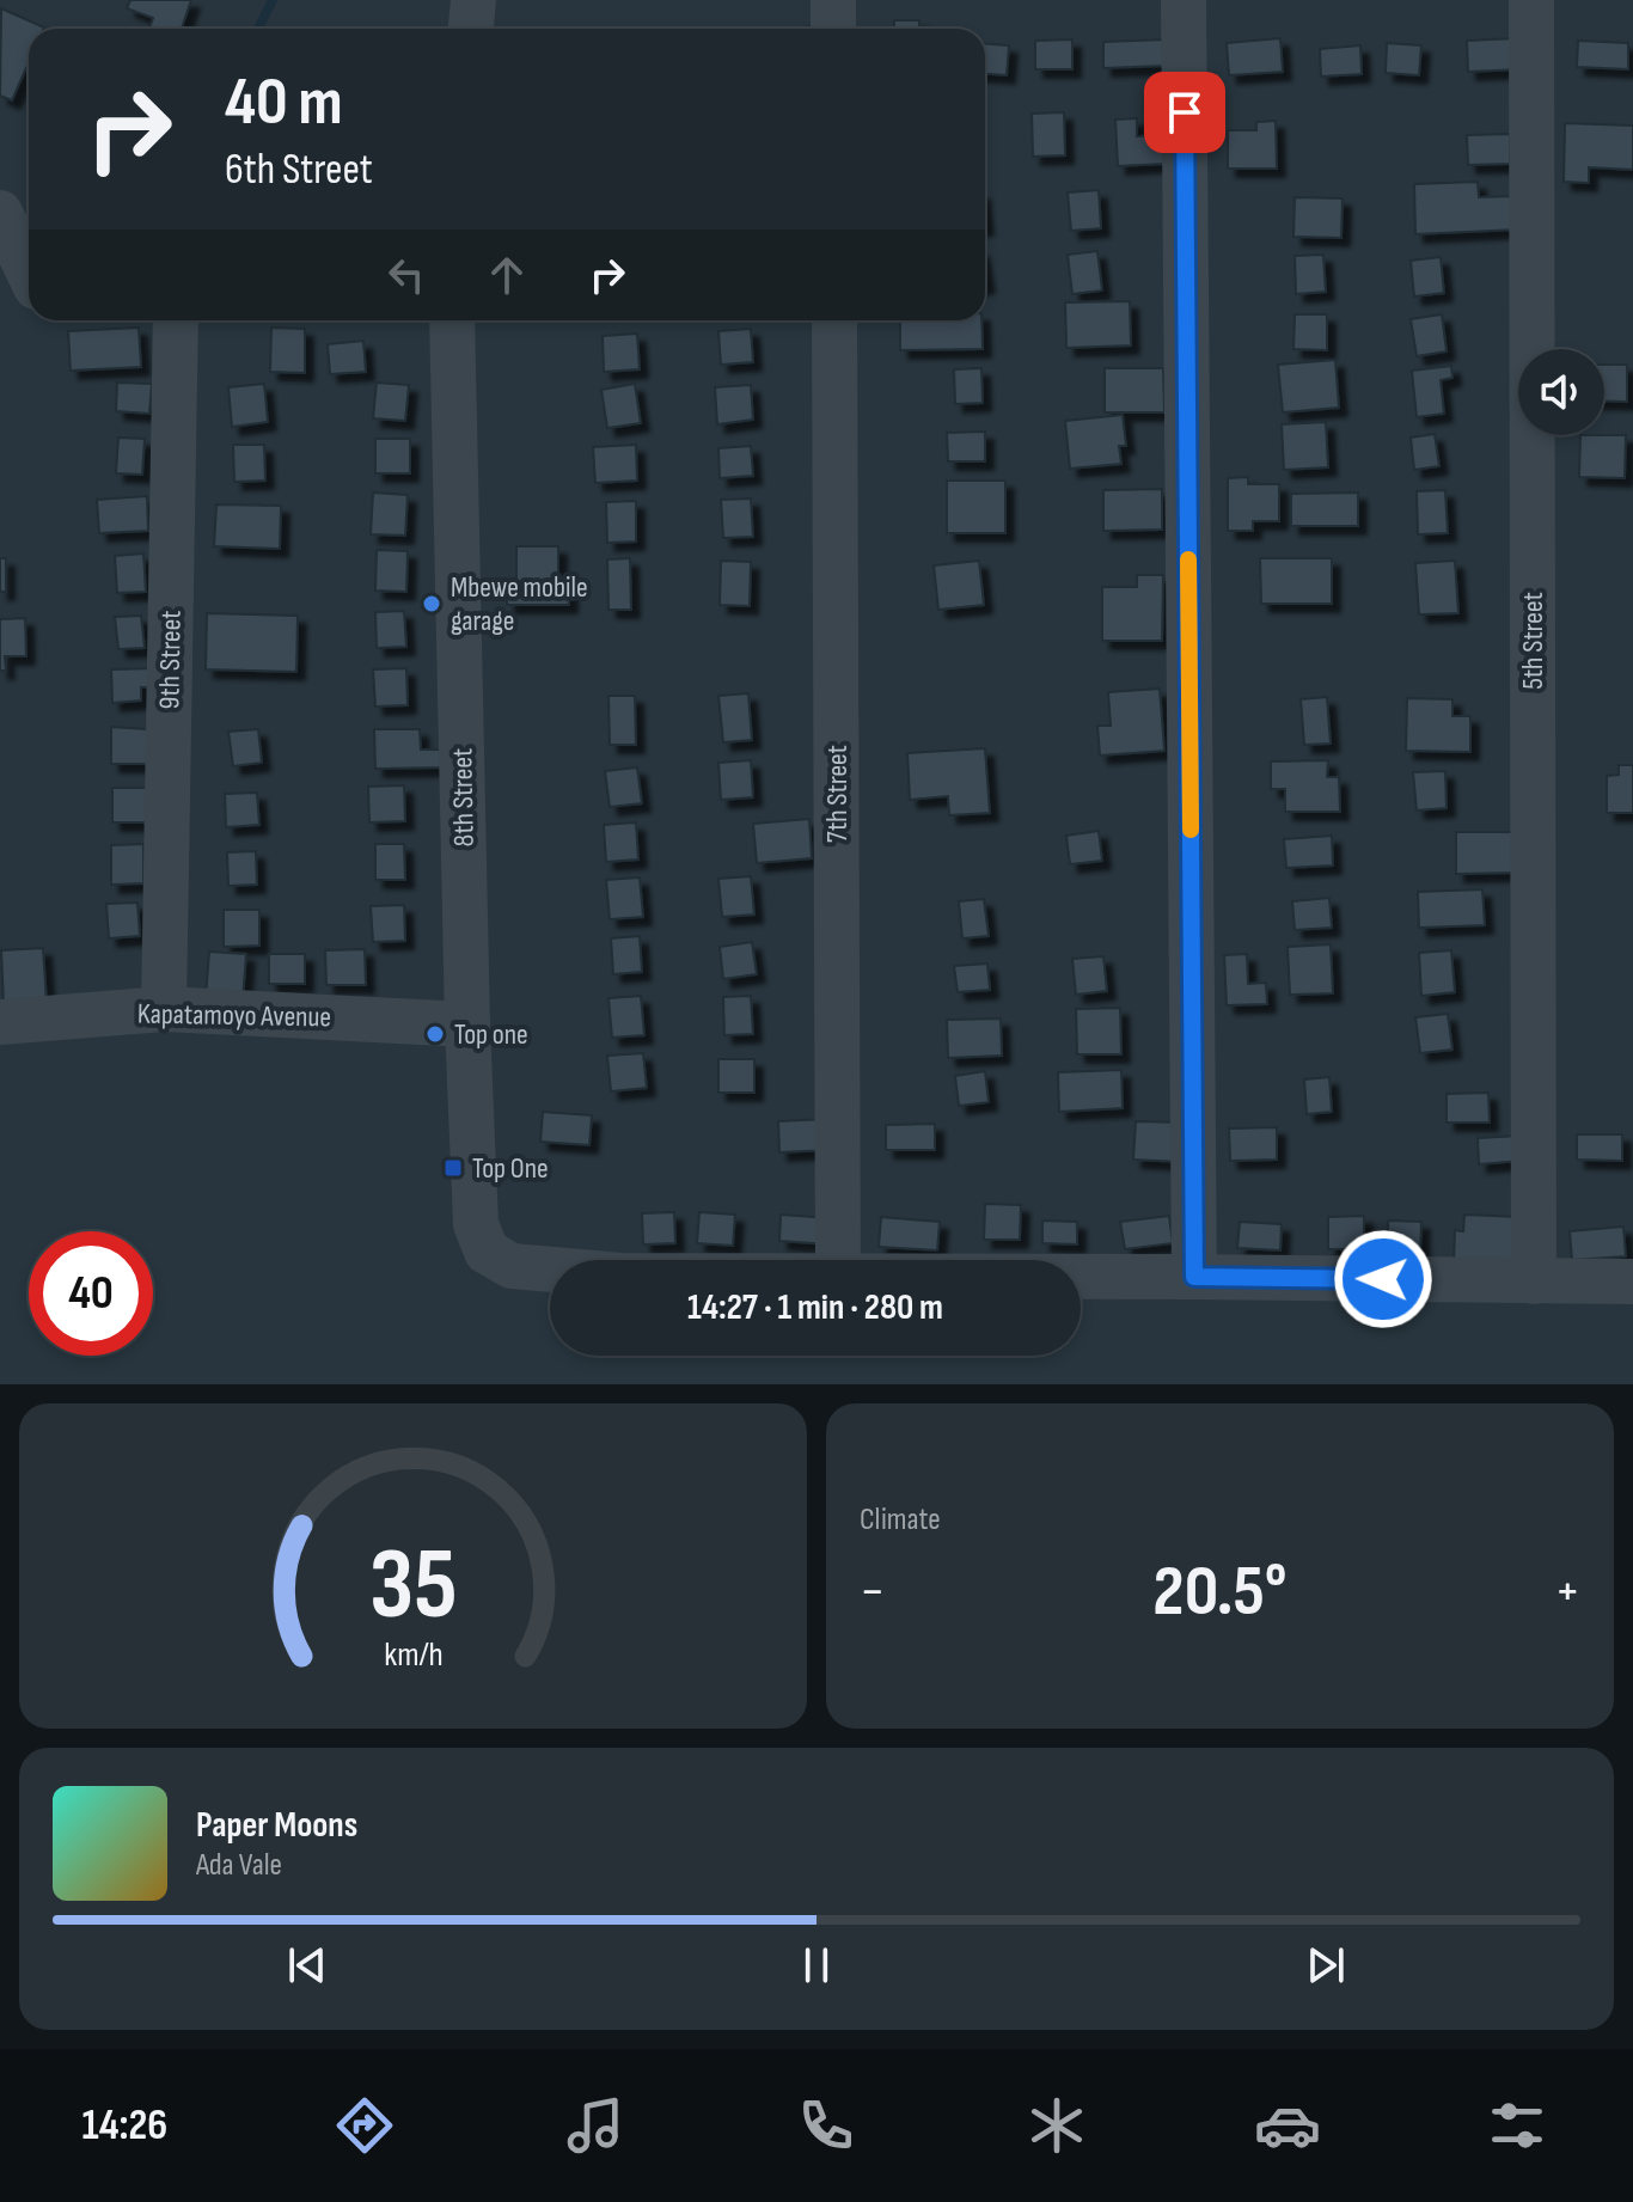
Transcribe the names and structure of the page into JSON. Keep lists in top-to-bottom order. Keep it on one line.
{"streets":{"street":["5th Street","9th Street","7th Street","8th Street","Kapatamoyo Avenue"]},"crossings":[["9th Street","Kapatamoyo Avenue"],["8th Street","Kapatamoyo Avenue"]],"places":{"other":["Mbewe mobile garage","Top one"],"transit":["Top One"]},"page":{"turn":["40 m","6th Street"],"limit":"40","trip":"14:27 · 1 min · 280 m","tile":"Climate","heat":["−","20.5°","+"],"song":["Paper Moons","Ada Vale"],"tabs":"14:26","gauge":["35","km/h"]}}
